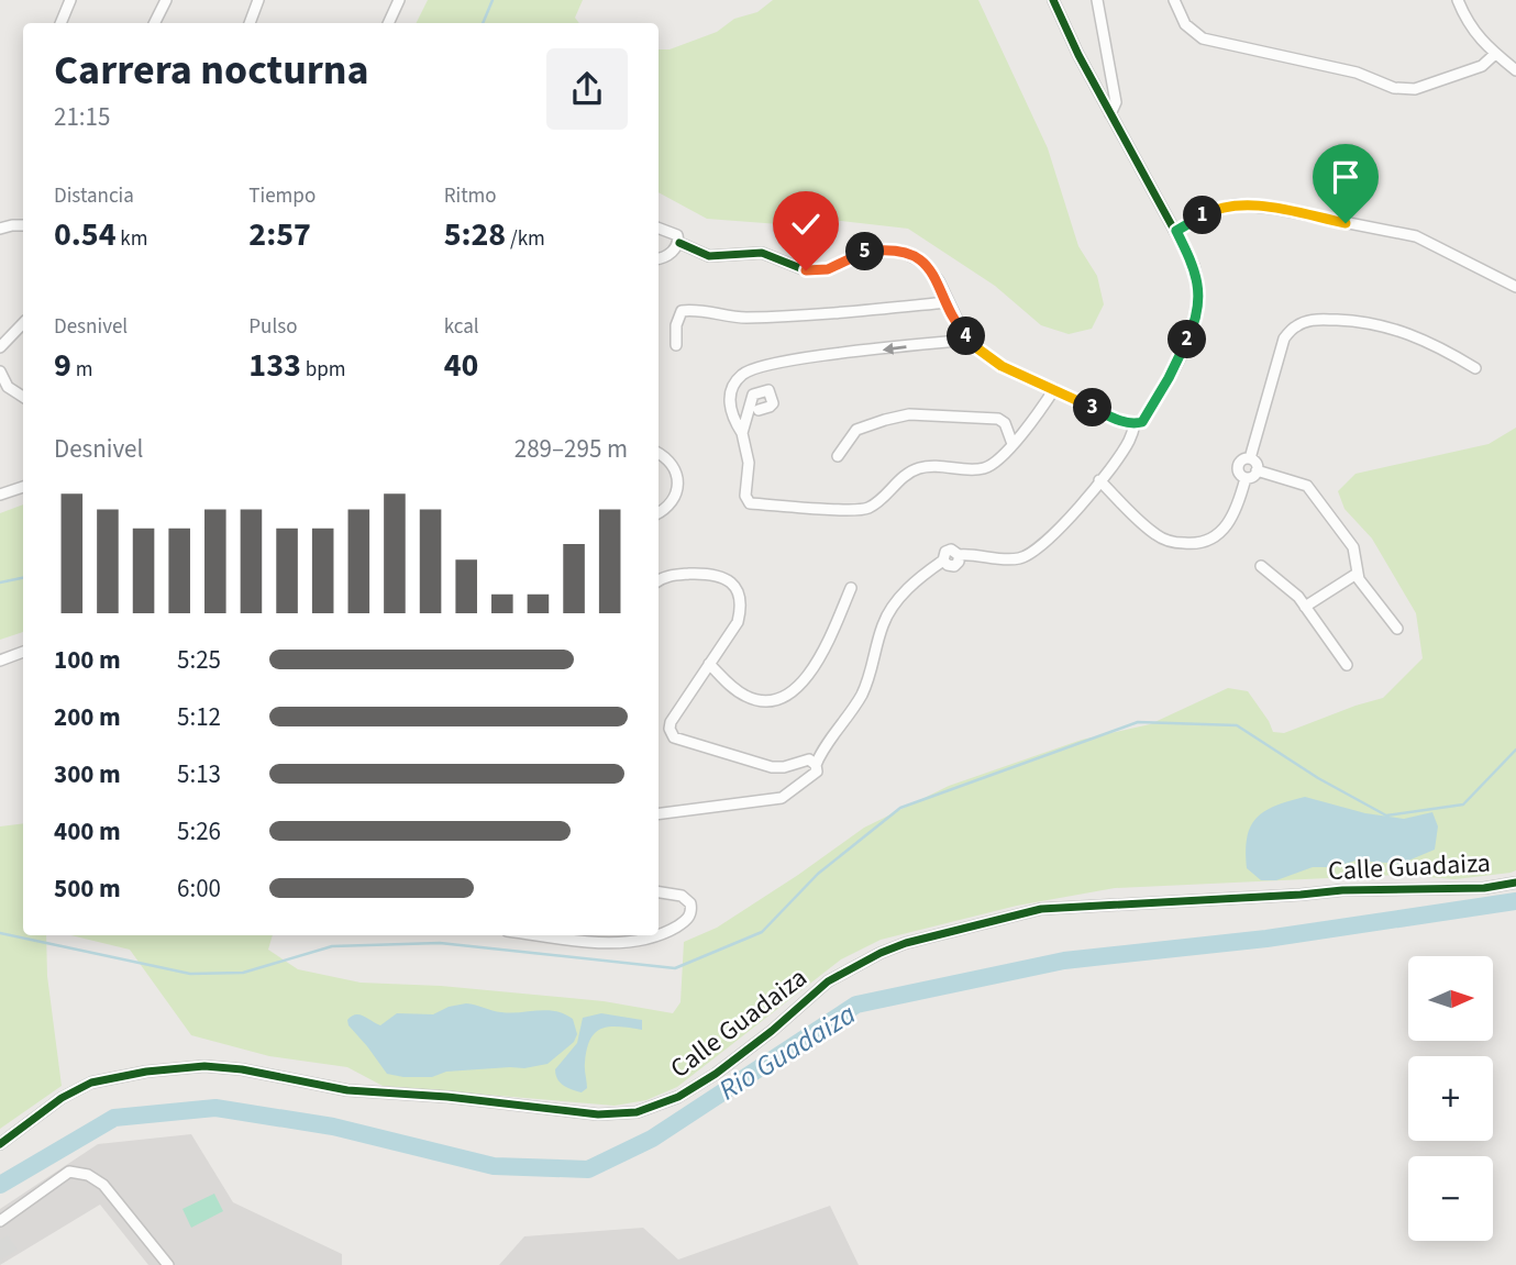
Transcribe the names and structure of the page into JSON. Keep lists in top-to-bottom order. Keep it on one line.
{"streets":{"street":["Calle Guadaiza"]},"water":["Rio Guadaiza"],"north":"right","page":{"heading":["Carrera nocturna","21:15"],"stats":[["Distancia","0.54 km"],["Tiempo","2:57"],["Ritmo","5:28 /km"],["Desnivel","9 m"],["Pulso","133 bpm"],["kcal","40"]],"pins":["1","5","4","2","3"],"chart":["Desnivel","289–295 m"],"list":[{"name":"100 m","note":"5:25"},{"name":"200 m","note":"5:12"},{"name":"300 m","note":"5:13"},{"name":"400 m","note":"5:26"},{"name":"500 m","note":"6:00"}],"map_buttons":["+","−"]}}
